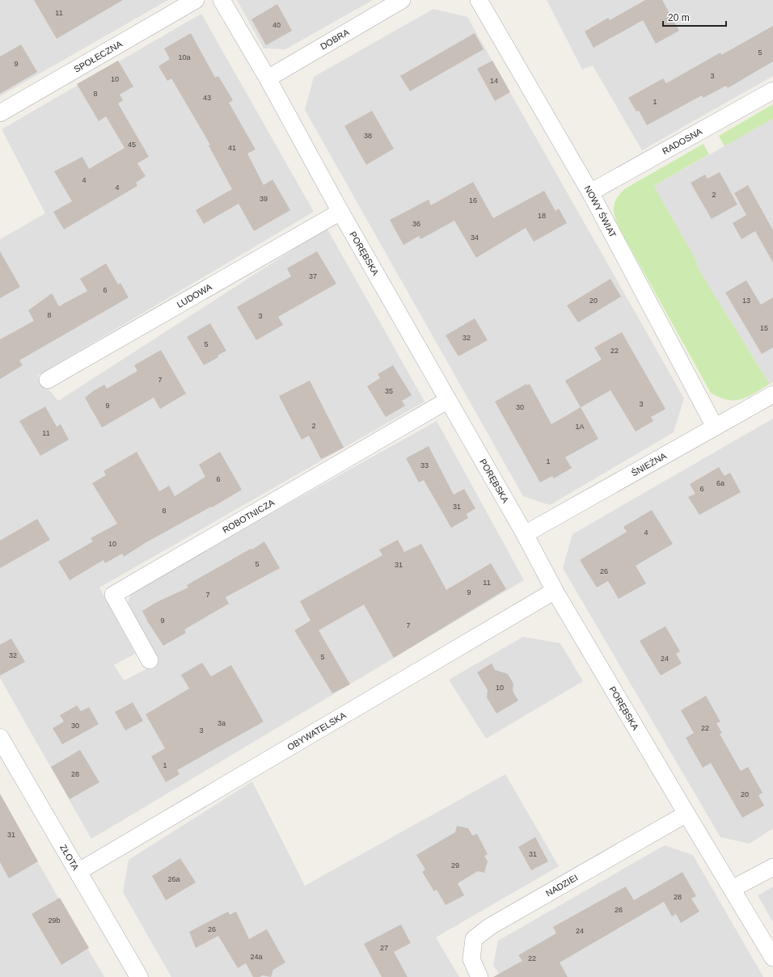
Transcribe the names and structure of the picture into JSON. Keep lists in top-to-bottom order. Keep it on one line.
{"streets":{"street":["DOBRA","SPOŁECZNA","RADOSNA","NOWY ŚWIAT","PORĘBSKA","LUDOWA","ŚNIEŻNA","ROBOTNICZA","OBYWATELSKA","ZŁOTA","NADZIEI"]},"crossings":[["DOBRA","PORĘBSKA"],["RADOSNA","NOWY ŚWIAT"],["NOWY ŚWIAT","ŚNIEŻNA"],["PORĘBSKA","LUDOWA"],["PORĘBSKA","ŚNIEŻNA"],["PORĘBSKA","ROBOTNICZA"],["PORĘBSKA","OBYWATELSKA"],["PORĘBSKA","NADZIEI"],["OBYWATELSKA","ZŁOTA"]],"house_numbers":["11","40","5","10a","9","3","10","14","8","43","1","38","45","41","4","4","2","39","16","18","36","34","37","6","20","13","8","3","15","32","5","22","7","35","3","9","30","2","1A","11","1","33","6","6a","6","31","8","4","10","5","31","26","11","9","7","9","7","32","5","24","10","3a","30","22","3","1","28","20","31","31","29","26a","28","26","29b","26","24","27","24a","22"],"scale_bar":"20 m"}
